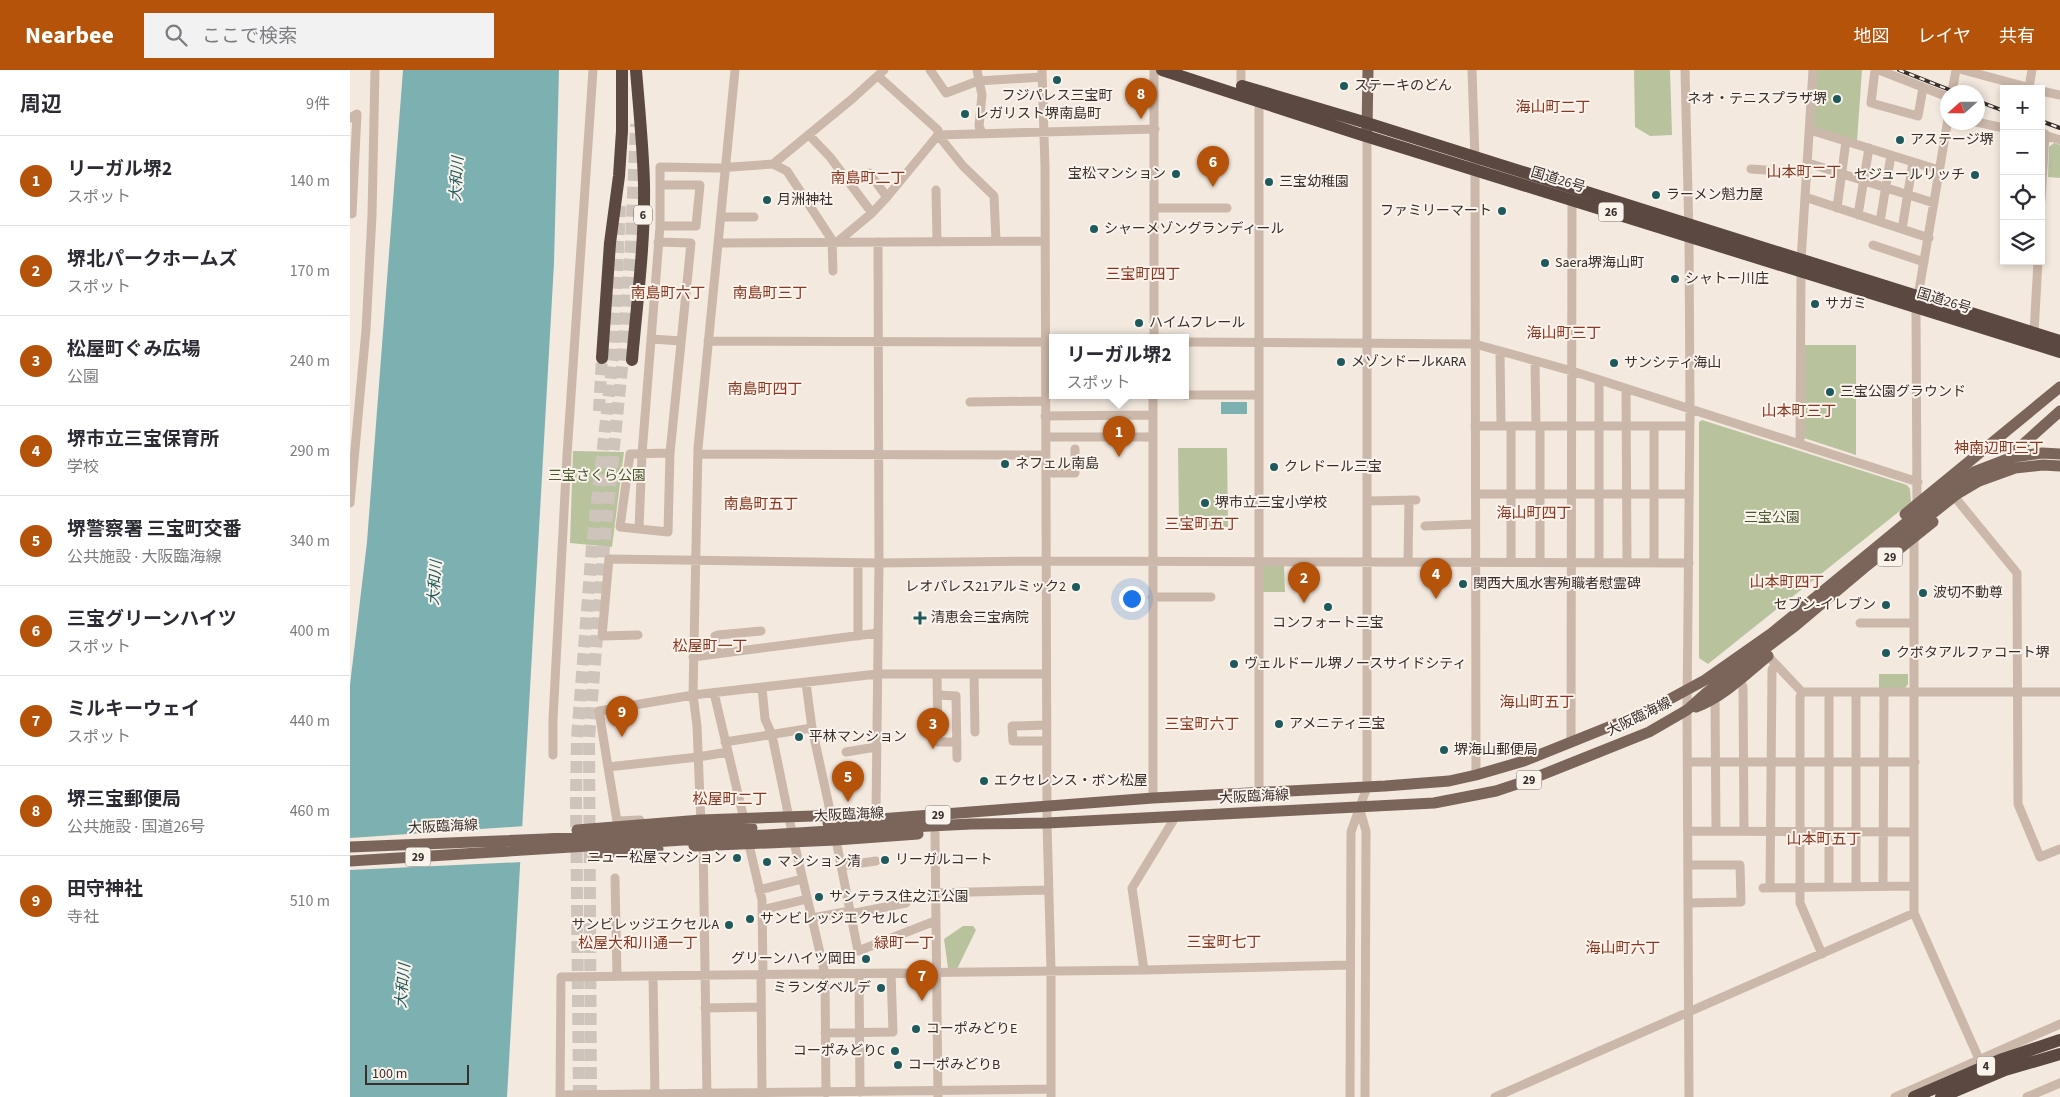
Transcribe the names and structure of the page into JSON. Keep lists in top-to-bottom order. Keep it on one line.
{"streets":{"highway":["国道26号","26","6","4"],"main road":["29","大阪臨海線"]},"crossings":[["29","大阪臨海線"]],"districts":["海山町二丁","山本町二丁","南島町二丁","三宝町四丁","南島町六丁","南島町三丁","海山町三丁","南島町四丁","山本町三丁","神南辺町三丁","南島町五丁","海山町四丁","三宝町五丁","山本町四丁","松屋町一丁","海山町五丁","三宝町六丁","松屋町二丁","山本町五丁","三宝町七丁","松屋大和川通一丁","緑町一丁","海山町六丁"],"water":["大和川"],"parks":["三宝さくら公園","三宝公園"],"places":{"other":["フジパレス三宝町","ステーキのどん","ネオ・テニスプラザ堺","レガリスト堺南島町","アステージ堺","宝松マンション","セジュールリッチ","三宝幼稚園","ラーメン魁力屋","月洲神社","ファミリーマート","シャーメゾングランディール","Saera堺海山町","シャトー川庄","サガミ","ハイムフレール","メゾンドールKARA","サンシティ海山","三宝公園グラウンド","ネフェル南島","クレドール三宝","堺市立三宝小学校","関西大風水害殉職者慰霊碑","レオパレス21アルミック2","波切不動尊","セブン-イレブン","コンフォート三宝","クボタアルファコート堺","ヴェルドール堺ノースサイドシティ","アメニティ三宝","平林マンション","堺海山郵便局","エクセレンス・ボン松屋","ニュー松屋マンション","リーガルコート","マンション清","サンテラス住之江公園","サンビレッジエクセルC","サンビレッジエクセルA","グリーンハイツ岡田","ミランダベルデ","コーポみどりE","コーポみどりC","コーポみどりB"],"health":["清恵会三宝病院"]},"scale_bar":"100 m","north":"left","page":{"header":"Nearbee","search":"ここで検索","nav":["地図","レイヤ","共有"],"heading":["周辺","9件"],"pins":["8","6","1","4","2","9","3","5","7"],"map_buttons":["+","−"],"list":[{"mark":"1","name":"リーガル堺2","note":"スポット","value":"140 m"},{"mark":"2","name":"堺北パークホームズ","note":"スポット","value":"170 m"},{"mark":"3","name":"松屋町ぐみ広場","note":"公園","value":"240 m"},{"mark":"4","name":"堺市立三宝保育所","note":"学校","value":"290 m"},{"mark":"5","name":"堺警察署 三宝町交番","note":"公共施設 · 大阪臨海線","value":"340 m"},{"mark":"6","name":"三宝グリーンハイツ","note":"スポット","value":"400 m"},{"mark":"7","name":"ミルキーウェイ","note":"スポット","value":"440 m"},{"mark":"8","name":"堺三宝郵便局","note":"公共施設 · 国道26号","value":"460 m"},{"mark":"9","name":"田守神社","note":"寺社","value":"510 m"}],"popup":["リーガル堺2","スポット"],"scale":"100 m"}}
